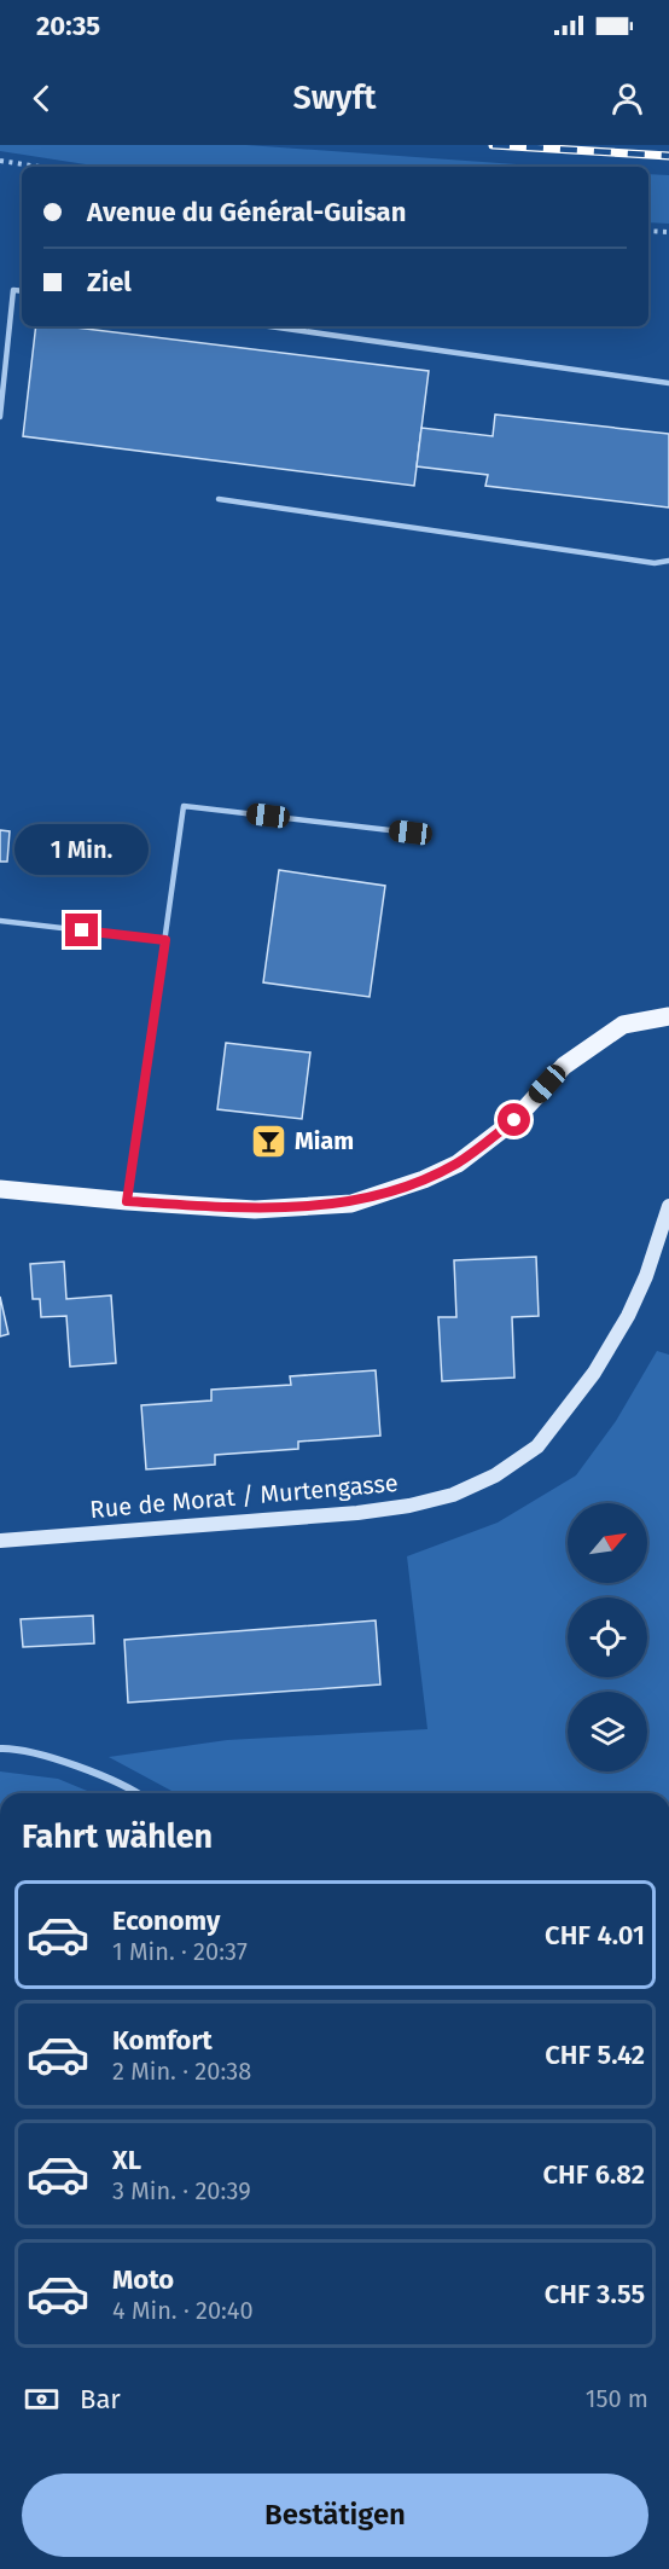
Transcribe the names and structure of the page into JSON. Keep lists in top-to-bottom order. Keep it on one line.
{"streets":{"main road":["Rue de Morat / Murtengasse"]},"places":{"bar":["Miam"]},"north":"top right","page":{"status":"20:35","header":"Swyft","banner":["Avenue du Général-Guisan","Ziel"],"bubble":"1 Min.","heading":"Fahrt wählen","list":[{"name":"Economy","note":"1 Min. · 20:37","value":"CHF 4.01"},{"name":"Komfort","note":"2 Min. · 20:38","value":"CHF 5.42"},{"name":"XL","note":"3 Min. · 20:39","value":"CHF 6.82"},{"name":"Moto","note":"4 Min. · 20:40","value":"CHF 3.55"}],"pay":["Bar","150 m"],"buttons":"Bestätigen"}}
